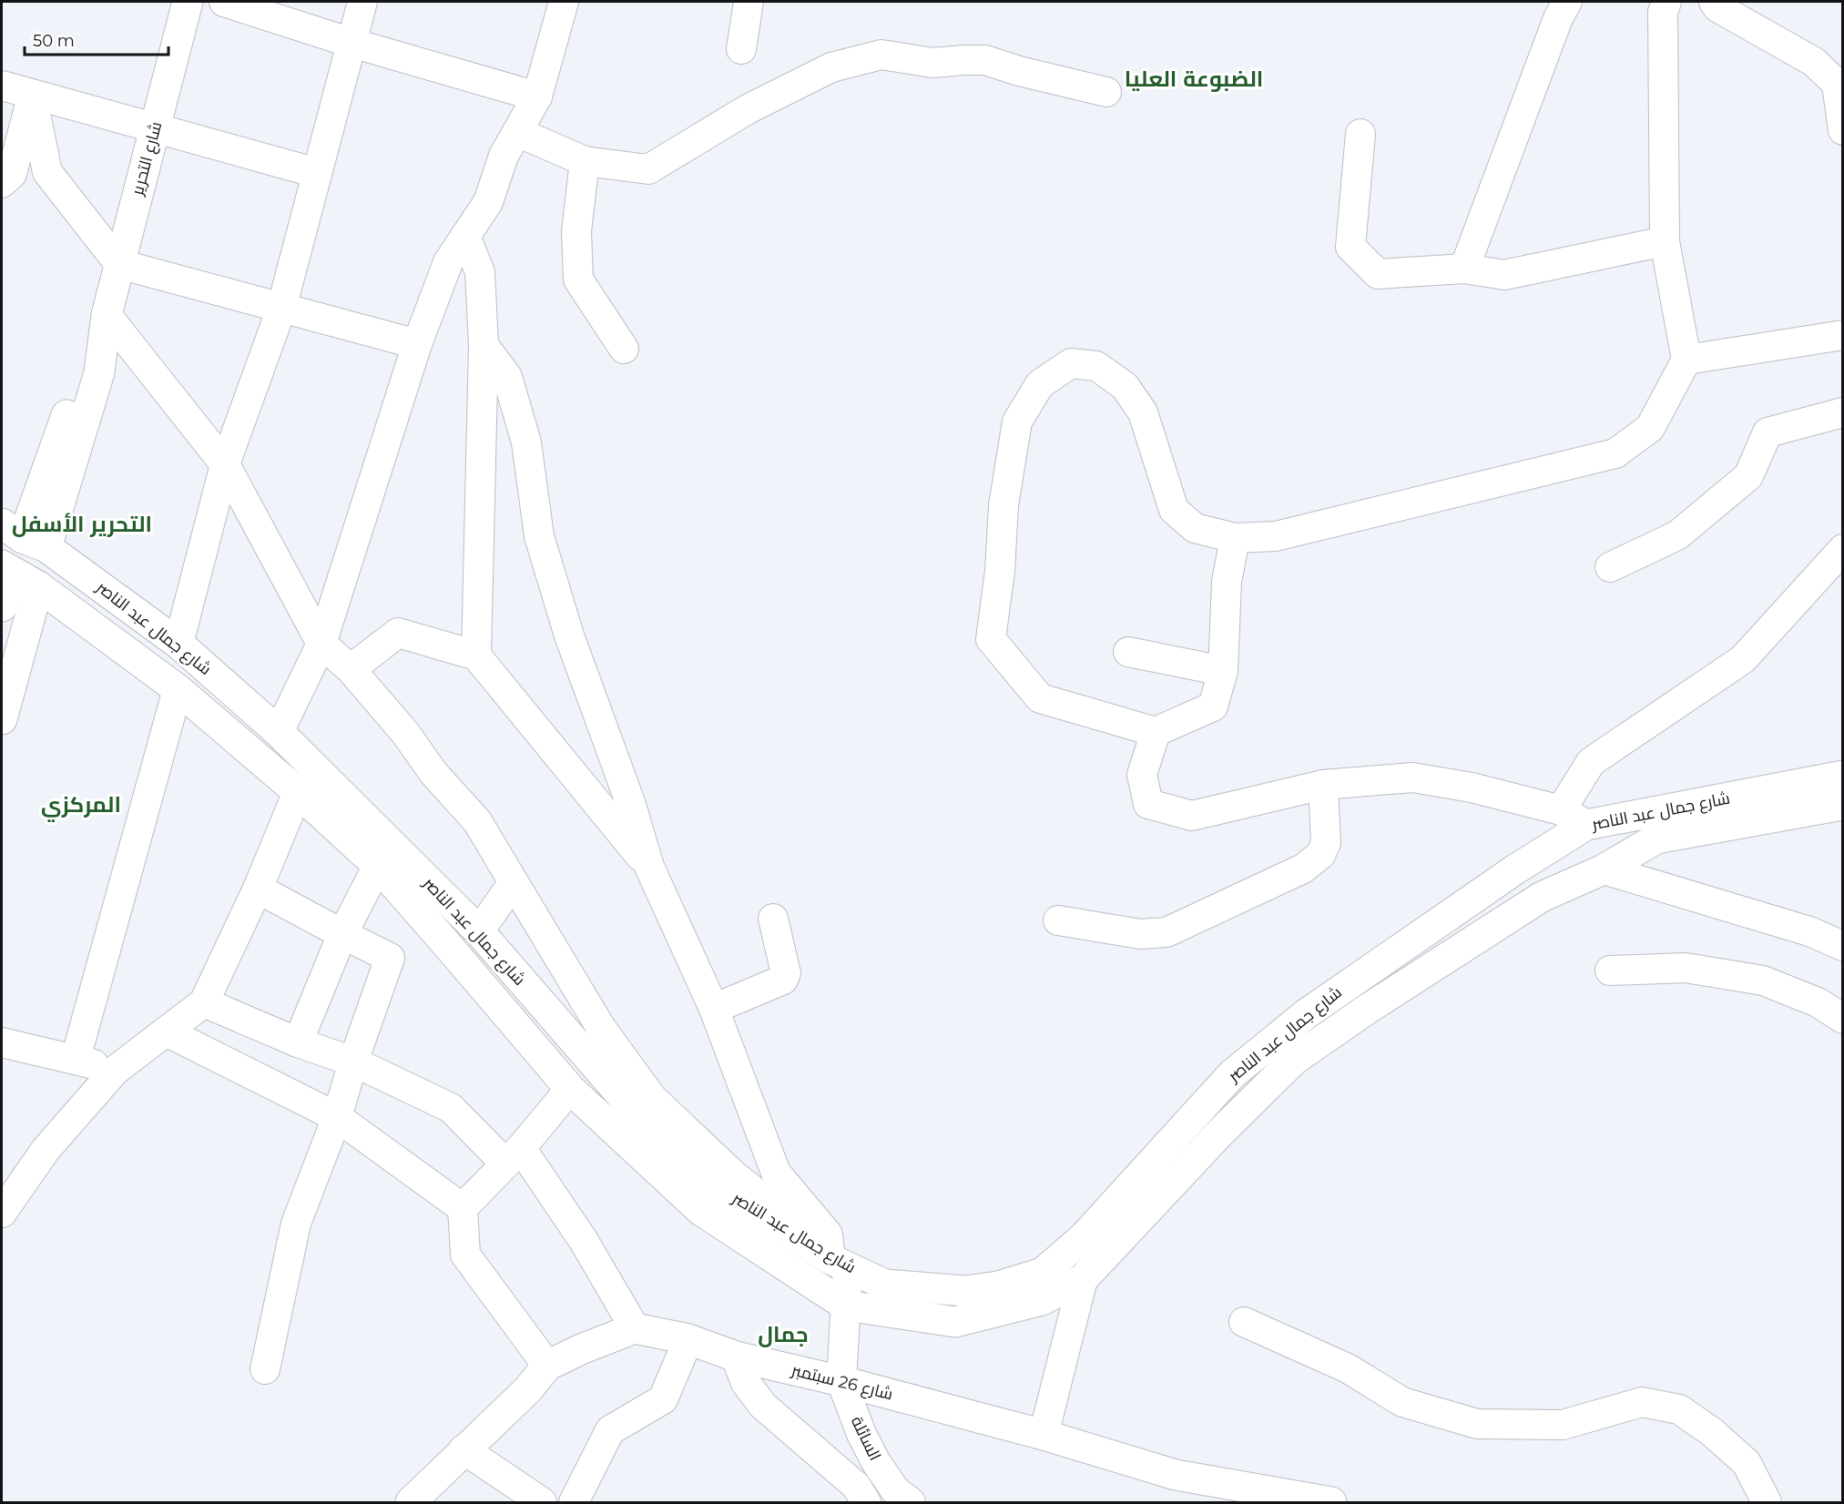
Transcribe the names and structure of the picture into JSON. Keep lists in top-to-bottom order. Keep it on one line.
{"streets":{"main road":["شارع التحرير","شارع جمال عبد الناصر","شارع 26 سبتمبر"],"street":["السائلة"]},"crossings":[["شارع التحرير","شارع جمال عبد الناصر"],["شارع جمال عبد الناصر","السائلة"],["شارع 26 سبتمبر","السائلة"]],"districts":["الضبوعة العليا","التحرير الأسفل","المركزي","جمال"],"scale_bar":"50 m"}
